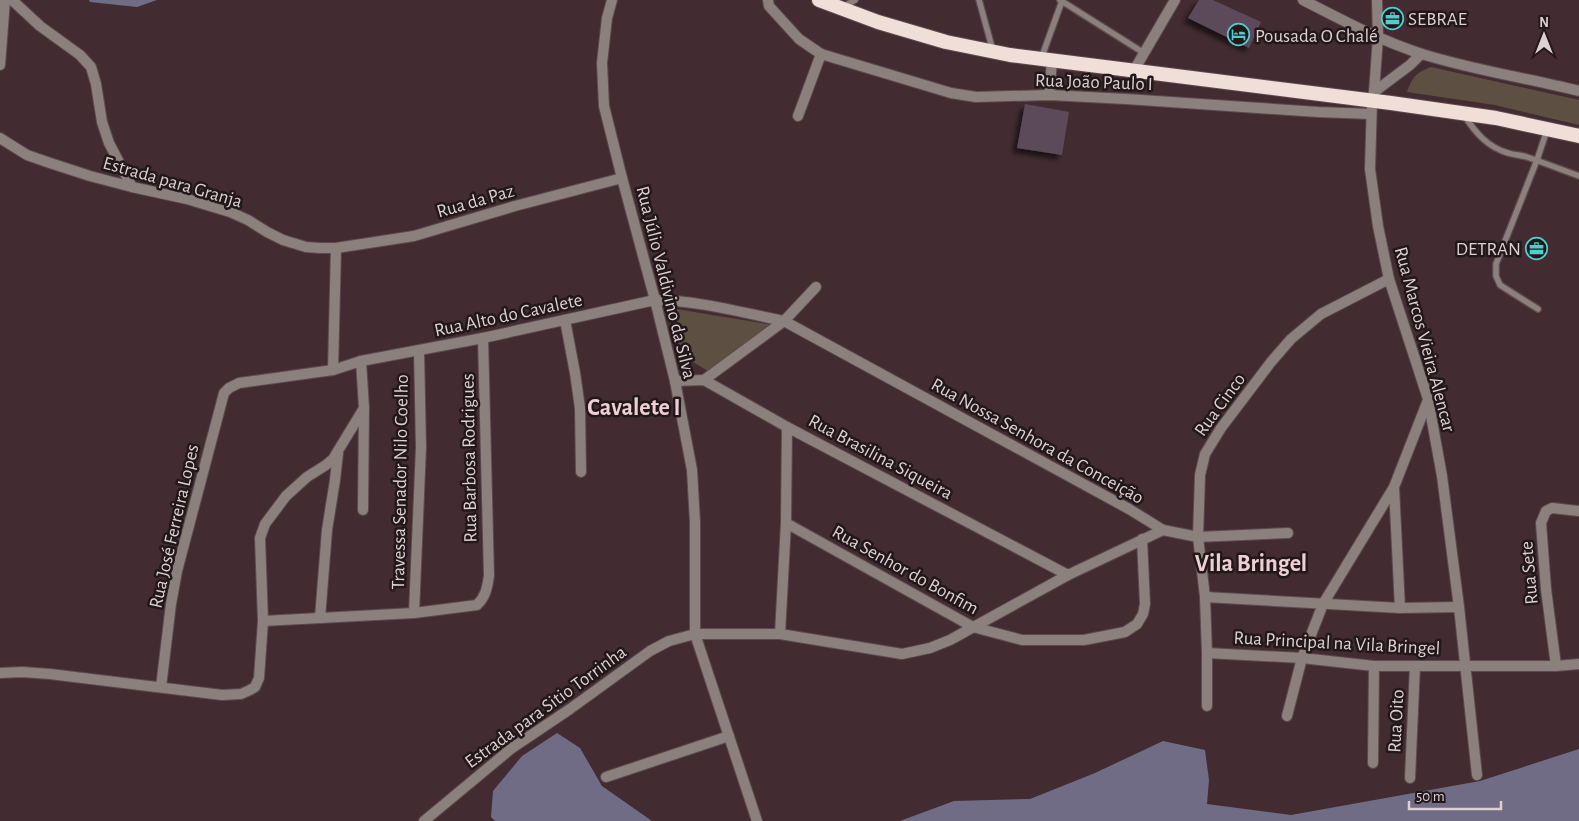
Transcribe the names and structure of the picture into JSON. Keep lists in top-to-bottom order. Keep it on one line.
{"streets":{"street":["Rua João Paulo I","Estrada para Granja","Rua da Paz","Rua Júlio Valdivino da Silva","Rua Alto do Cavalete","Rua Marcos Vieira Alencar","Rua Cinco","Rua Nossa Senhora da Conceição","Rua Brasilina Siqueira","Rua Barbosa Rodrigues","Travessa Senador Nilo Coelho","Rua José Ferreira Lopes","Rua Senhor do Bonfim","Rua Sete","Rua Principal na Vila Bringel","Estrada para Sitio Torrinha","Rua Oito"]},"crossings":[["Rua João Paulo I","Rua Marcos Vieira Alencar"],["Estrada para Granja","Rua da Paz"],["Rua da Paz","Rua Júlio Valdivino da Silva"],["Rua Júlio Valdivino da Silva","Rua Alto do Cavalete"],["Rua Júlio Valdivino da Silva","Estrada para Sitio Torrinha"],["Rua Alto do Cavalete","Rua Nossa Senhora da Conceição"],["Rua Alto do Cavalete","Rua Barbosa Rodrigues"],["Rua Alto do Cavalete","Travessa Senador Nilo Coelho"],["Rua Alto do Cavalete","Rua José Ferreira Lopes"],["Rua Marcos Vieira Alencar","Rua Cinco"],["Rua Marcos Vieira Alencar","Rua Principal na Vila Bringel"],["Rua Cinco","Rua Nossa Senhora da Conceição"],["Rua Cinco","Rua Principal na Vila Bringel"],["Rua Nossa Senhora da Conceição","Estrada para Sitio Torrinha"],["Rua Brasilina Siqueira","Estrada para Sitio Torrinha"],["Rua Barbosa Rodrigues","Travessa Senador Nilo Coelho"],["Rua Senhor do Bonfim","Estrada para Sitio Torrinha"],["Rua Sete","Rua Principal na Vila Bringel"],["Rua Principal na Vila Bringel","Rua Oito"]],"districts":["Cavalete I","Vila Bringel"],"places":{"office":["SEBRAE","DETRAN"],"hotel":["Pousada O Chalé"]},"scale_bar":"50 m","north":"top"}
